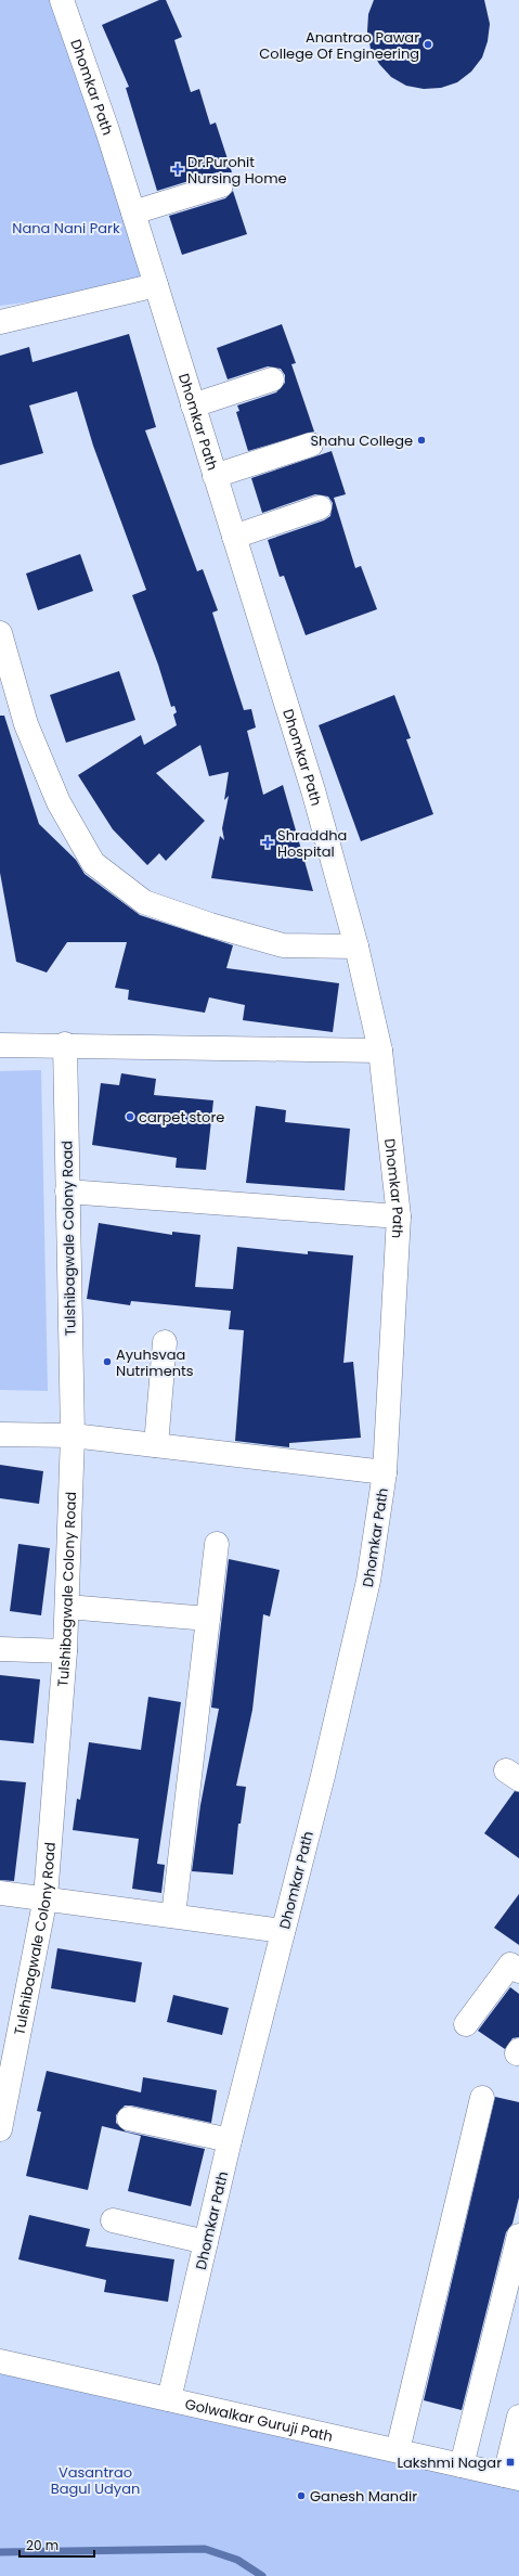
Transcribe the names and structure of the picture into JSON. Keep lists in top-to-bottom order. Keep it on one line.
{"streets":{"street":["Dhomkar Path","Tulshibagwale Colony Road","Golwalkar Guruji Path"]},"crossings":[["Dhomkar Path","Golwalkar Guruji Path"]],"parks":["Nana Nani Park","Vasantrao Bagul Udyan"],"places":{"other":["Anantrao Pawar College Of Engineering","Shahu College","carpet store","Ayuhsvaa Nutriments","Ganesh Mandir"],"health":["Dr.Purohit Nursing Home","Shraddha Hospital"],"transit":["Lakshmi Nagar"]},"scale_bar":"20 m"}
